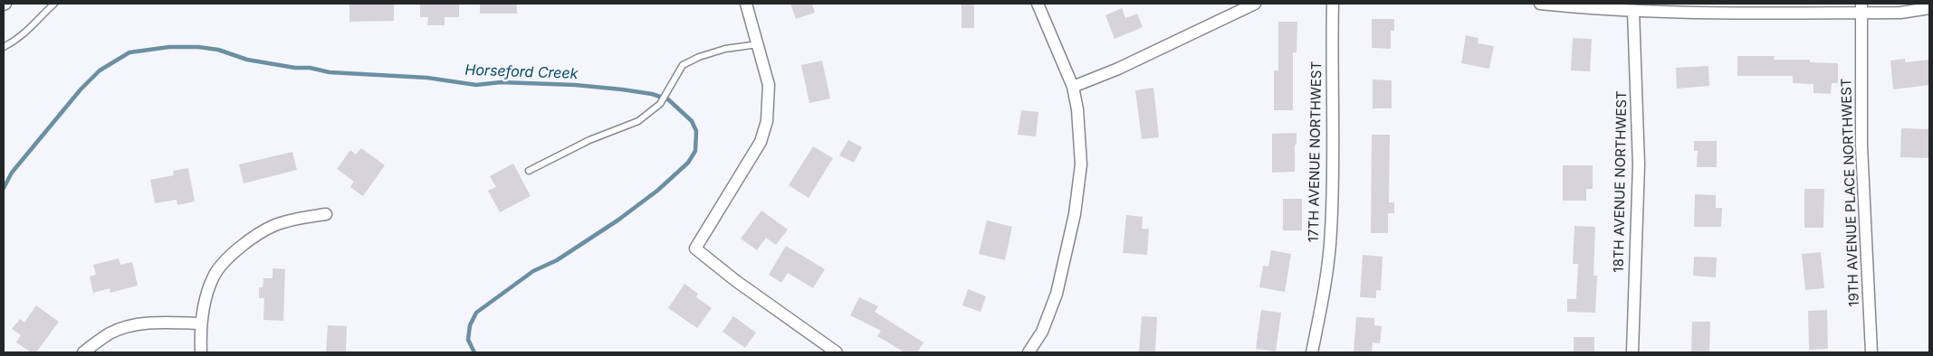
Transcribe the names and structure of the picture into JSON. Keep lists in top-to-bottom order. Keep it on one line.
{"streets":{"street":["17TH AVENUE NORTHWEST","18TH AVENUE NORTHWEST","19TH AVENUE PLACE NORTHWEST"]},"water":["Horseford Creek"]}
